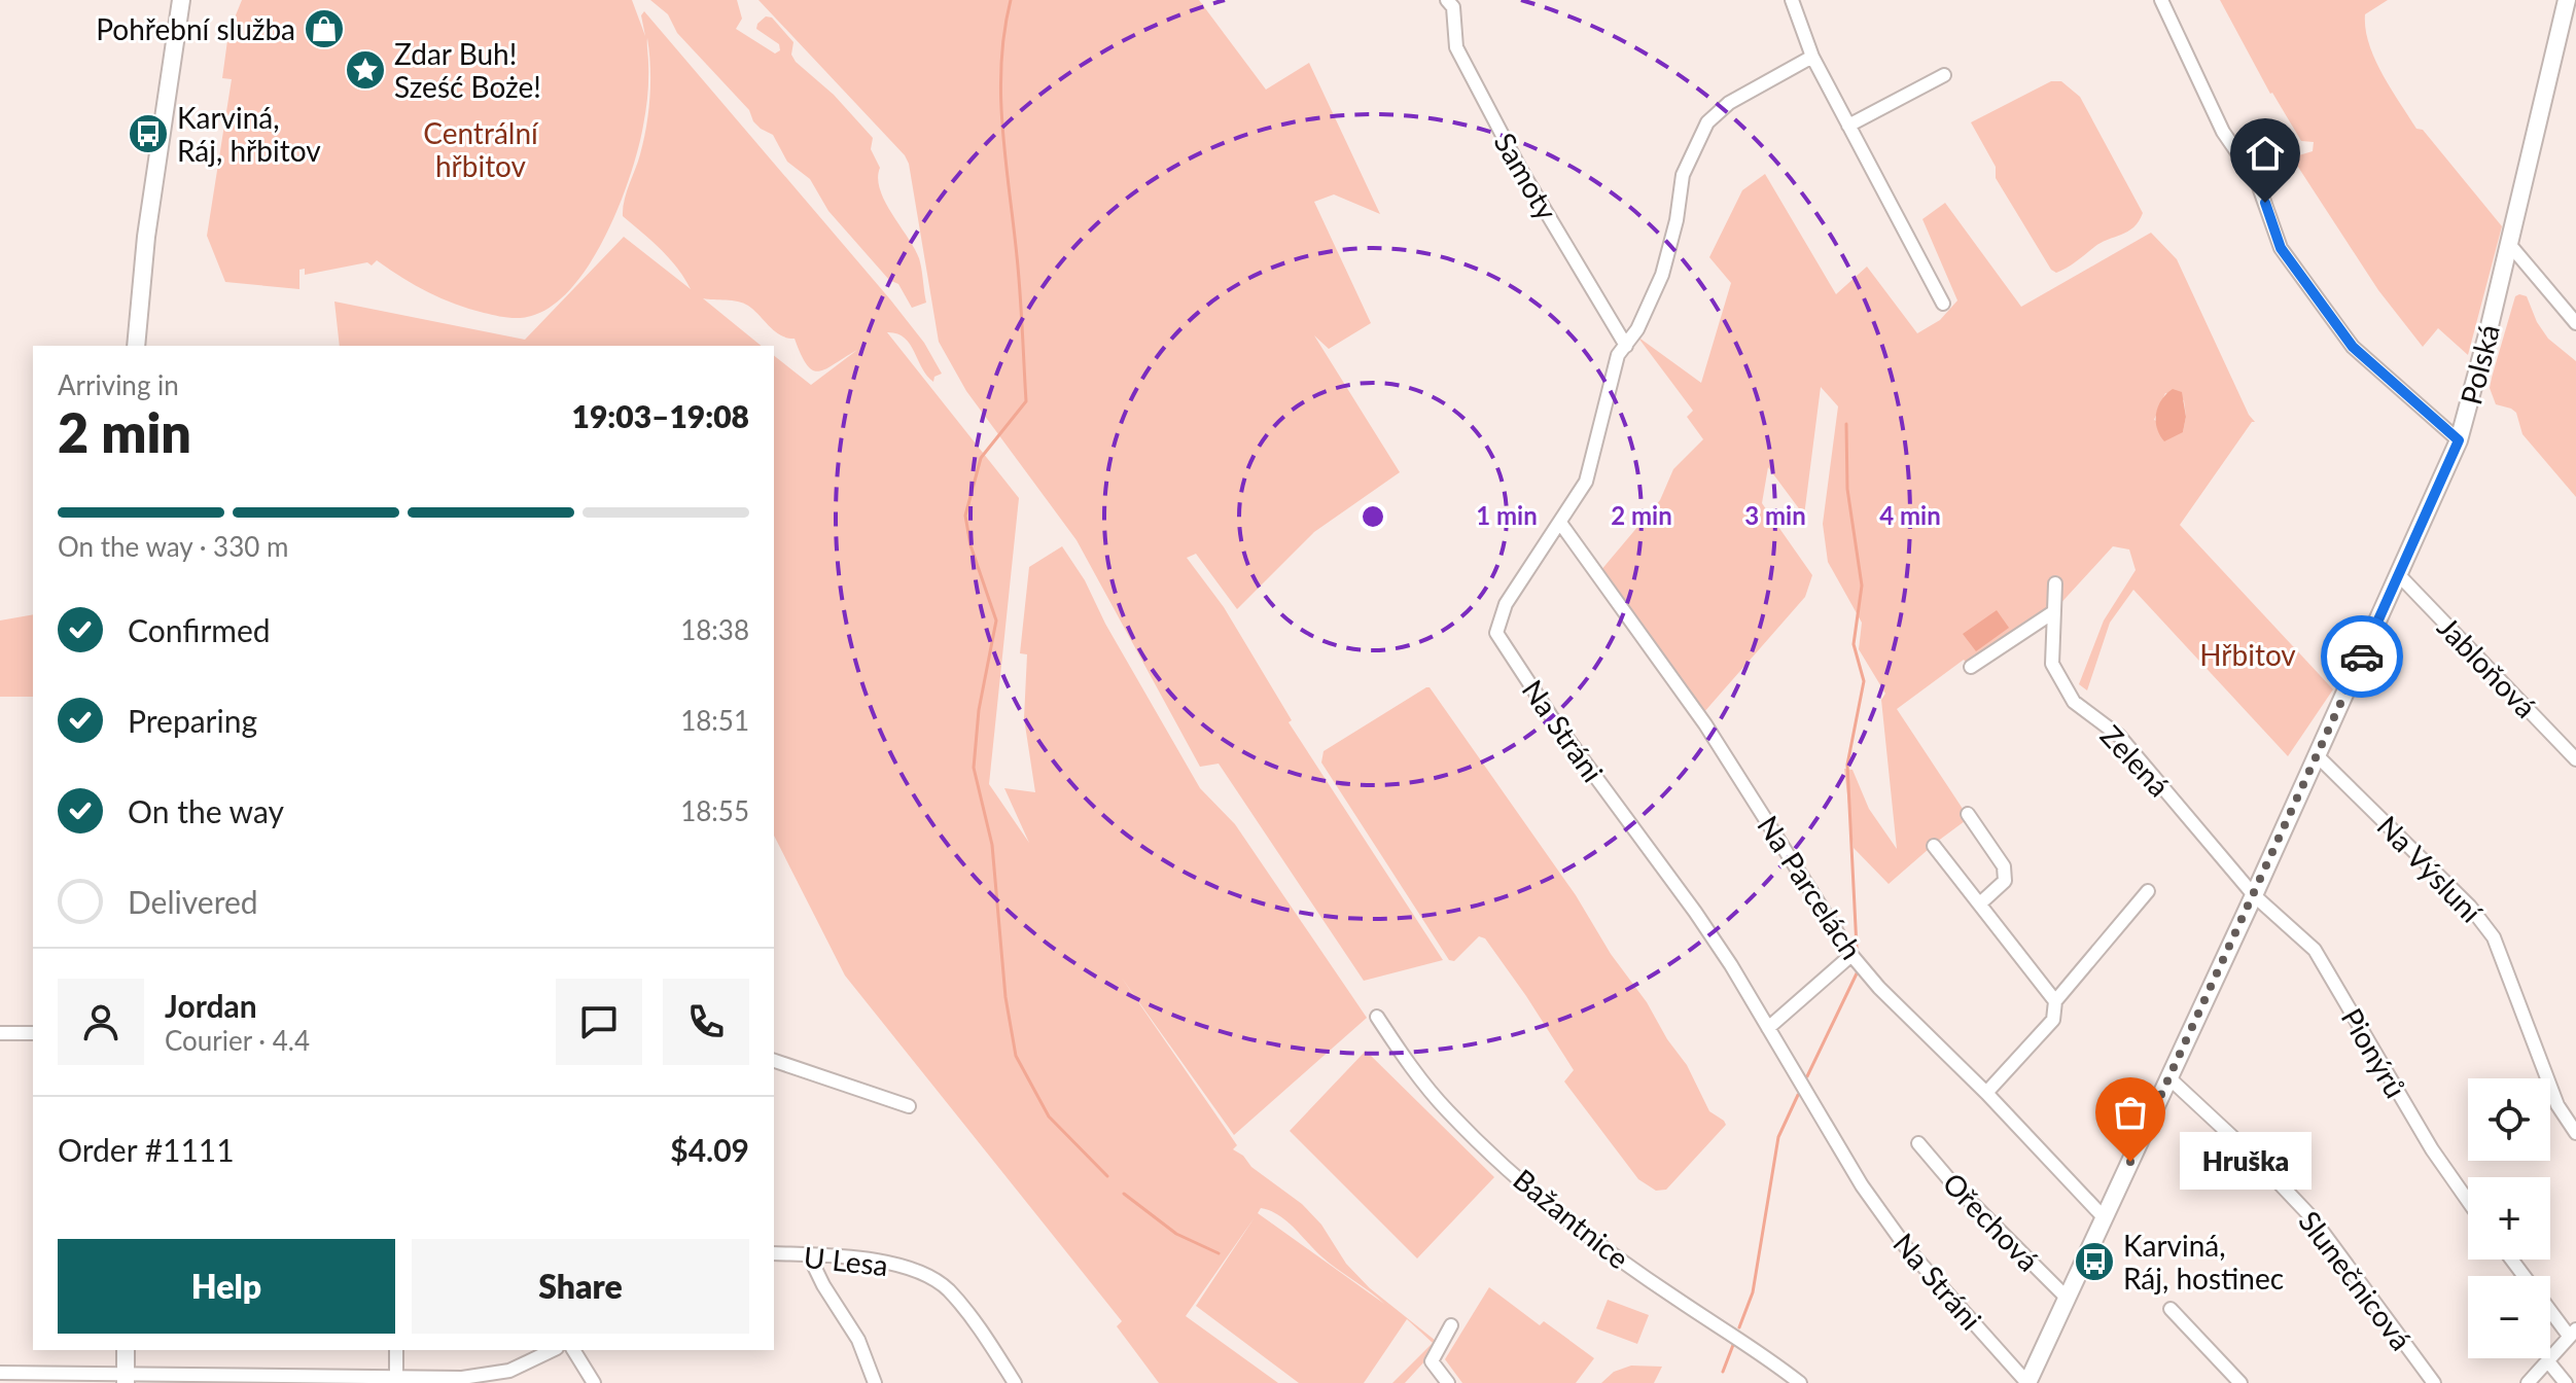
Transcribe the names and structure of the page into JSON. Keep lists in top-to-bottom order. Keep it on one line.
{"streets":{"street":["Samoty","Polská","Jabloňová","Na Stráni","Zelená","Na Výsluní","Na Parcelách","Pionýrů","Bažantnice","Ořechová","U Lesa","Slunečnicová"]},"crossings":[["Samoty","Na Stráni"],["Polská","Jabloňová"],["Polská","Na Stráni"],["Polská","Zelená"],["Polská","Na Výsluní"],["Polská","Na Parcelách"],["Polská","Pionýrů"],["Polská","Ořechová"],["Polská","Slunečnicová"],["Na Stráni","Na Parcelách"],["Zelená","Pionýrů"]],"parks":["Centrální hřbitov","Hřbitov"],"places":{"shop":["Pohřební služba"],"place":["Zdar Buh! Sześć Boże!"],"bus stop":["Karviná, Ráj, hřbitov","Karviná, Ráj, hostinec"],"other":["Hruška"]},"page":{"heading":["2 min","Arriving in","19:03–19:08"],"panel":["Jordan","Courier · 4.4","Order #1111","$4.09"],"bar":"On the way · 330 m","list":[["Confirmed","18:38"],["Preparing","18:51"],["On the way","18:55"],"Delivered"],"map_buttons":["+","−"],"bubble":"Hruška","buttons":["Help","Share"]},"rings":["1 min","2 min","3 min","4 min"]}
